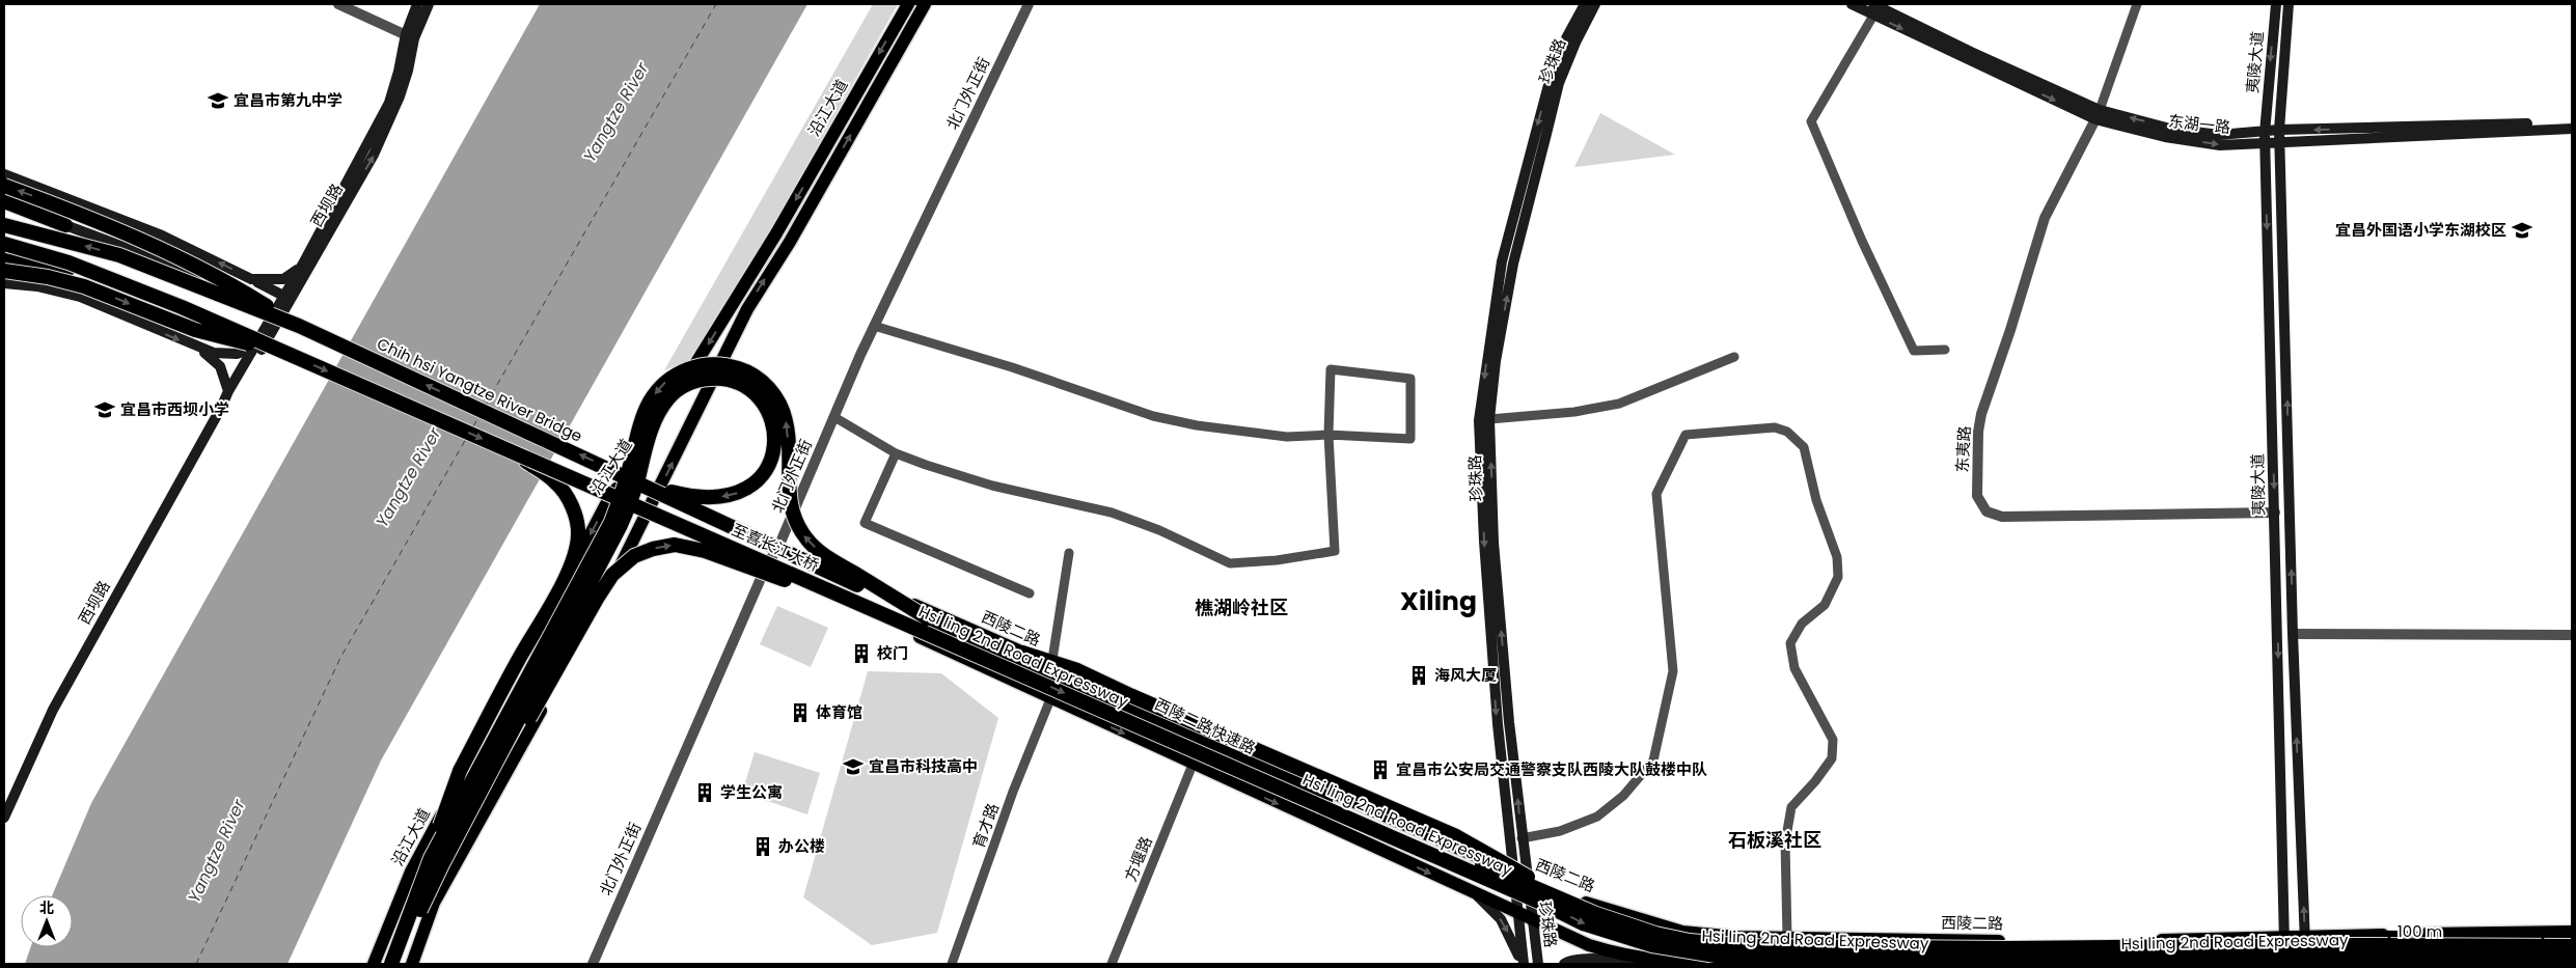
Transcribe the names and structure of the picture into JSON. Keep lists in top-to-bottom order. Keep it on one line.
{"streets":{"highway":["Chih hsi Yangtze River Bridge","Hsi ling 2nd Road Expressway","西陵二路快速路"],"main road":["珍珠路","夷陵大道","沿江大道","西坝路","西陵二路"],"street":["北门外正街","东夷路","育才路","方堰路"]},"crossings":[["珍珠路","西陵二路"],["夷陵大道","东夷路"],["夷陵大道","西陵二路"],["北门外正街","西陵二路"],["沿江大道","西陵二路"],["Chih hsi Yangtze River Bridge","西陵二路快速路"],["Hsi ling 2nd Road Expressway","西陵二路快速路"]],"districts":["Xiling","樵湖岭社区","石板溪社区"],"water":["Yangtze River"],"places":{"school or university":["宜昌市第九中学","宜昌外国语小学东湖校区","宜昌市西坝小学","宜昌市科技高中"],"building":["校门","海风大厦","体育馆","宜昌市公安局交通警察支队西陵大队鼓楼中队","学生公寓","办公楼"]},"scale_bar":"100 m","north":"top"}
